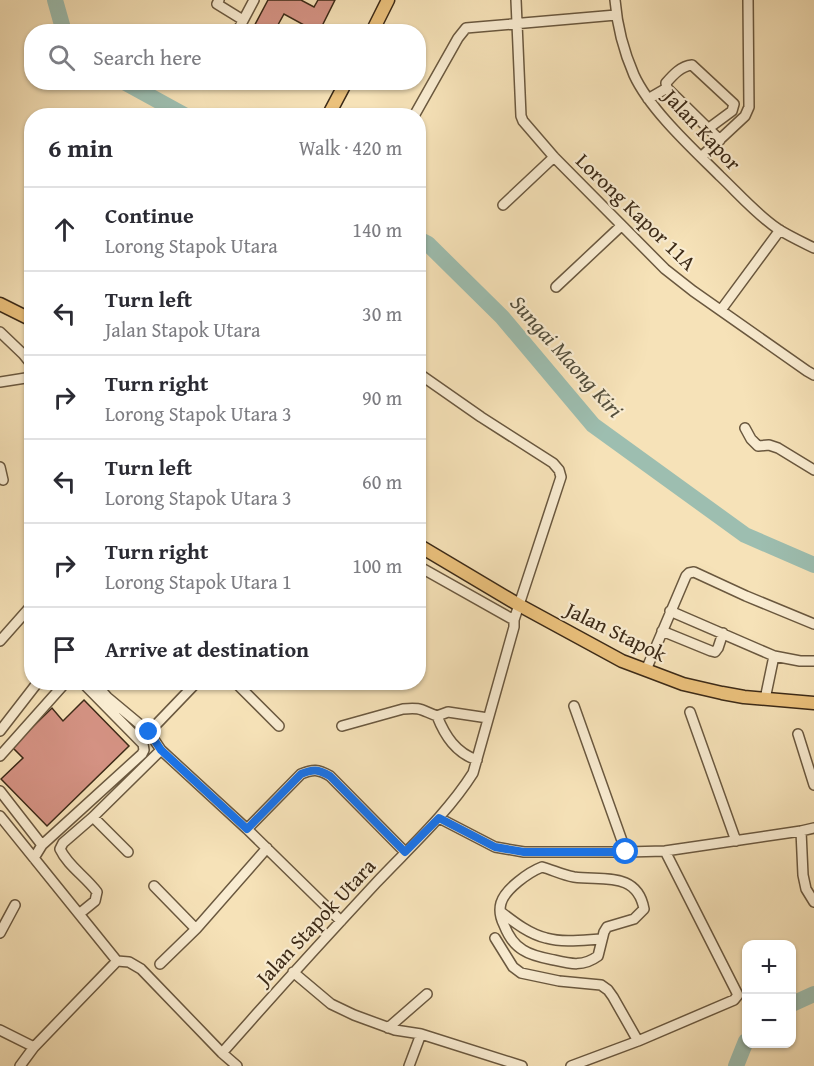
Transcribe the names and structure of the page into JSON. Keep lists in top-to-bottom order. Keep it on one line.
{"streets":{"main road":["Jalan Stapok"],"street":["Jalan Kapor","Lorong Kapor 11A","Jalan Stapok Utara"]},"crossings":[["Jalan Stapok","Jalan Stapok Utara"]],"water":["Sungai Maong Kiri"],"page":{"search":"Search here","heading":["6 min","Walk · 420 m"],"list":[["Continue","Lorong Stapok Utara","140 m"],["Turn left","Jalan Stapok Utara","30 m"],["Turn right","Lorong Stapok Utara 3","90 m"],["Turn left","Lorong Stapok Utara 3","60 m"],["Turn right","Lorong Stapok Utara 1","100 m"],"Arrive at destination"],"map_buttons":["+","−"]}}
